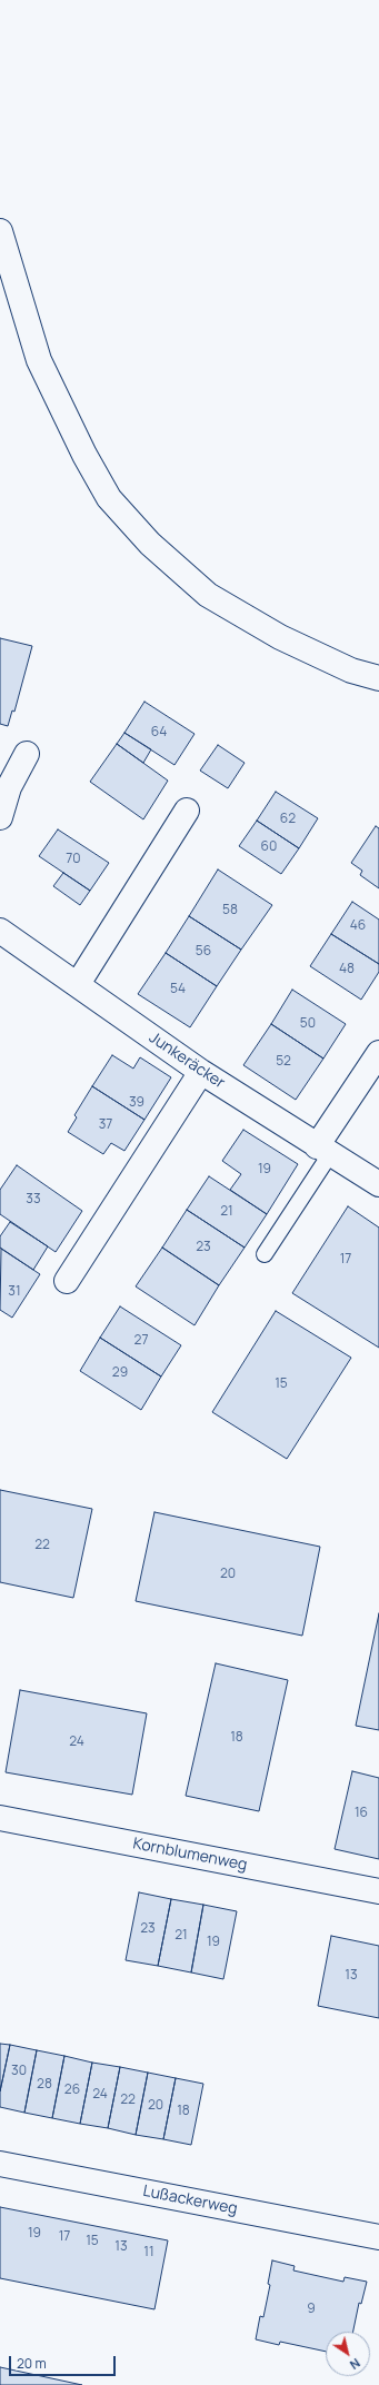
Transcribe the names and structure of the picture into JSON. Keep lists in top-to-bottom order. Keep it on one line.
{"streets":{"street":["Junkeräcker","Kornblumenweg","Lußackerweg"]},"house_numbers":["64","62","60","70","58","46","56","48","54","50","52","39","37","19","33","21","23","17","31","27","29","15","22","20","18","24","16","23","21","19","13","30","28","26","24","22","20","18","19","17","15","13","11","9"],"scale_bar":"20 m","north":"bottom right"}
